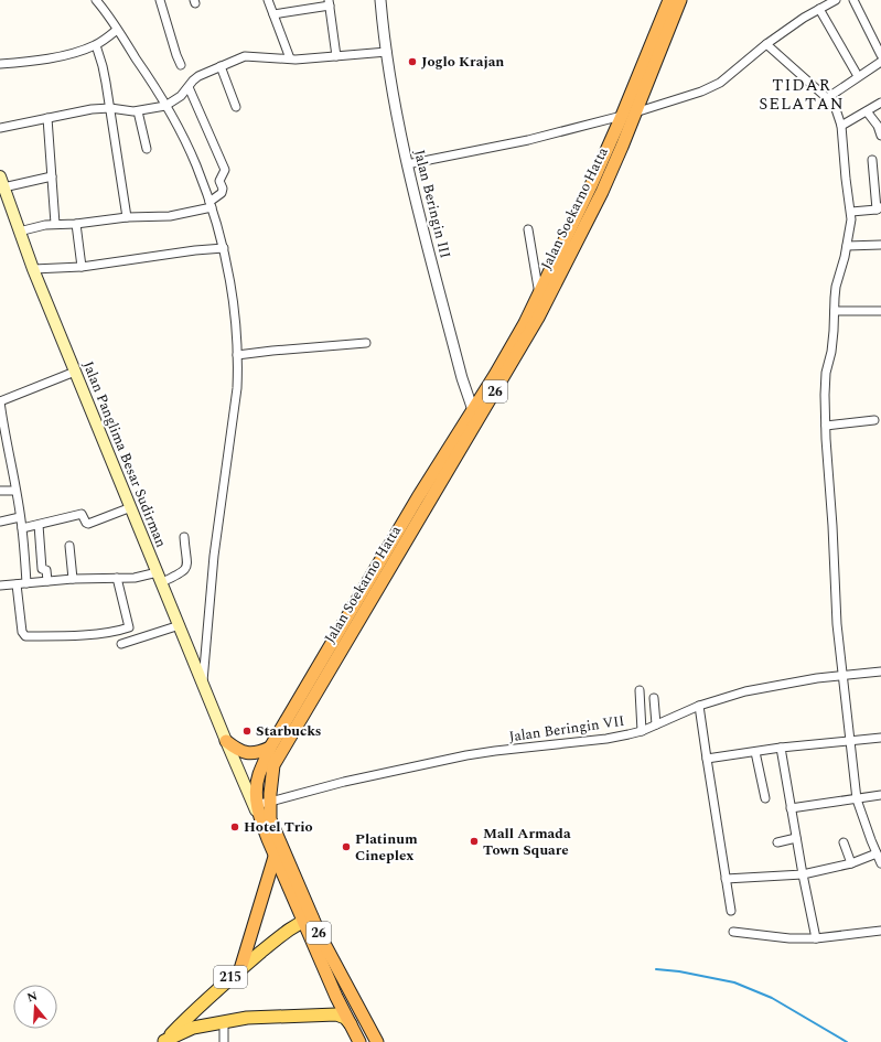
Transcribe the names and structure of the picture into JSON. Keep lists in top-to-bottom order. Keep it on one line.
{"streets":{"highway":["Jalan Soekarno Hatta","26","215"],"main road":["Jalan Panglima Besar Sudirman"],"street":["Jalan Beringin III","Jalan Beringin VII"]},"crossings":[["Jalan Beringin III","Jalan Soekarno Hatta"],["Jalan Soekarno Hatta","26"],["26","Jalan Beringin VII"],["26","215"]],"districts":["TIDAR SELATAN"],"places":["Joglo Krajan","Starbucks","Hotel Trio","Mall Armada Town Square","Platinum Cineplex"],"north":"top"}
